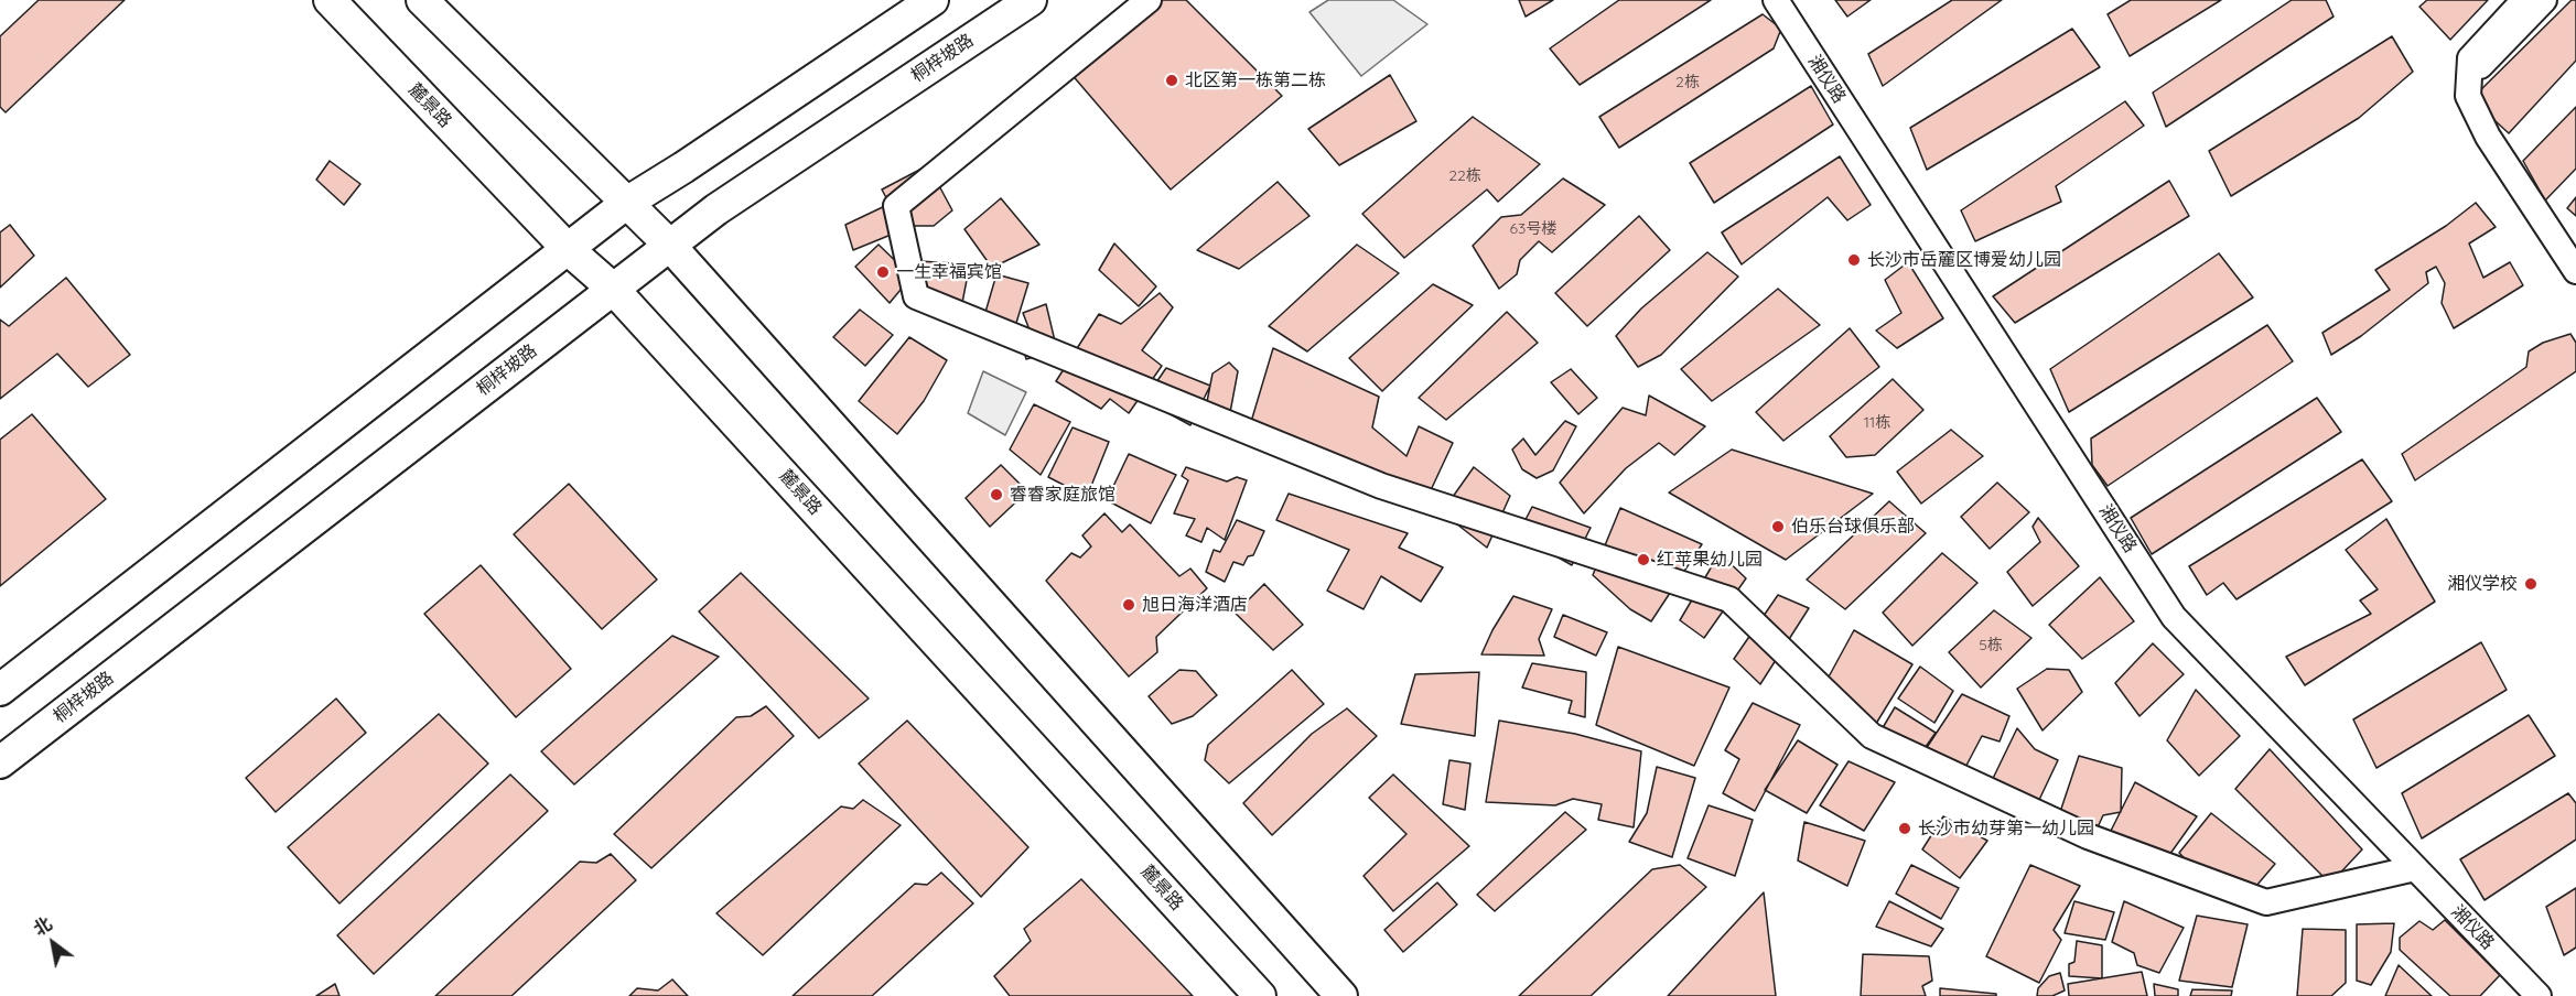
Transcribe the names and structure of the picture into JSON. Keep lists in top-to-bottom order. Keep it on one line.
{"streets":{"main road":["桐梓坡路","麓景路"],"street":["湘仪路"]},"crossings":[["桐梓坡路","麓景路"]],"places":["北区第一栋第二栋","长沙市岳麓区博爱幼儿园","一生幸福宾馆","睿睿家庭旅馆","伯乐台球俱乐部","红苹果幼儿园","湘仪学校","旭日海洋酒店","长沙市幼芽第一幼儿园"],"house_numbers":["2栋","22栋","63号楼","11栋","5栋"],"north":"top left"}
